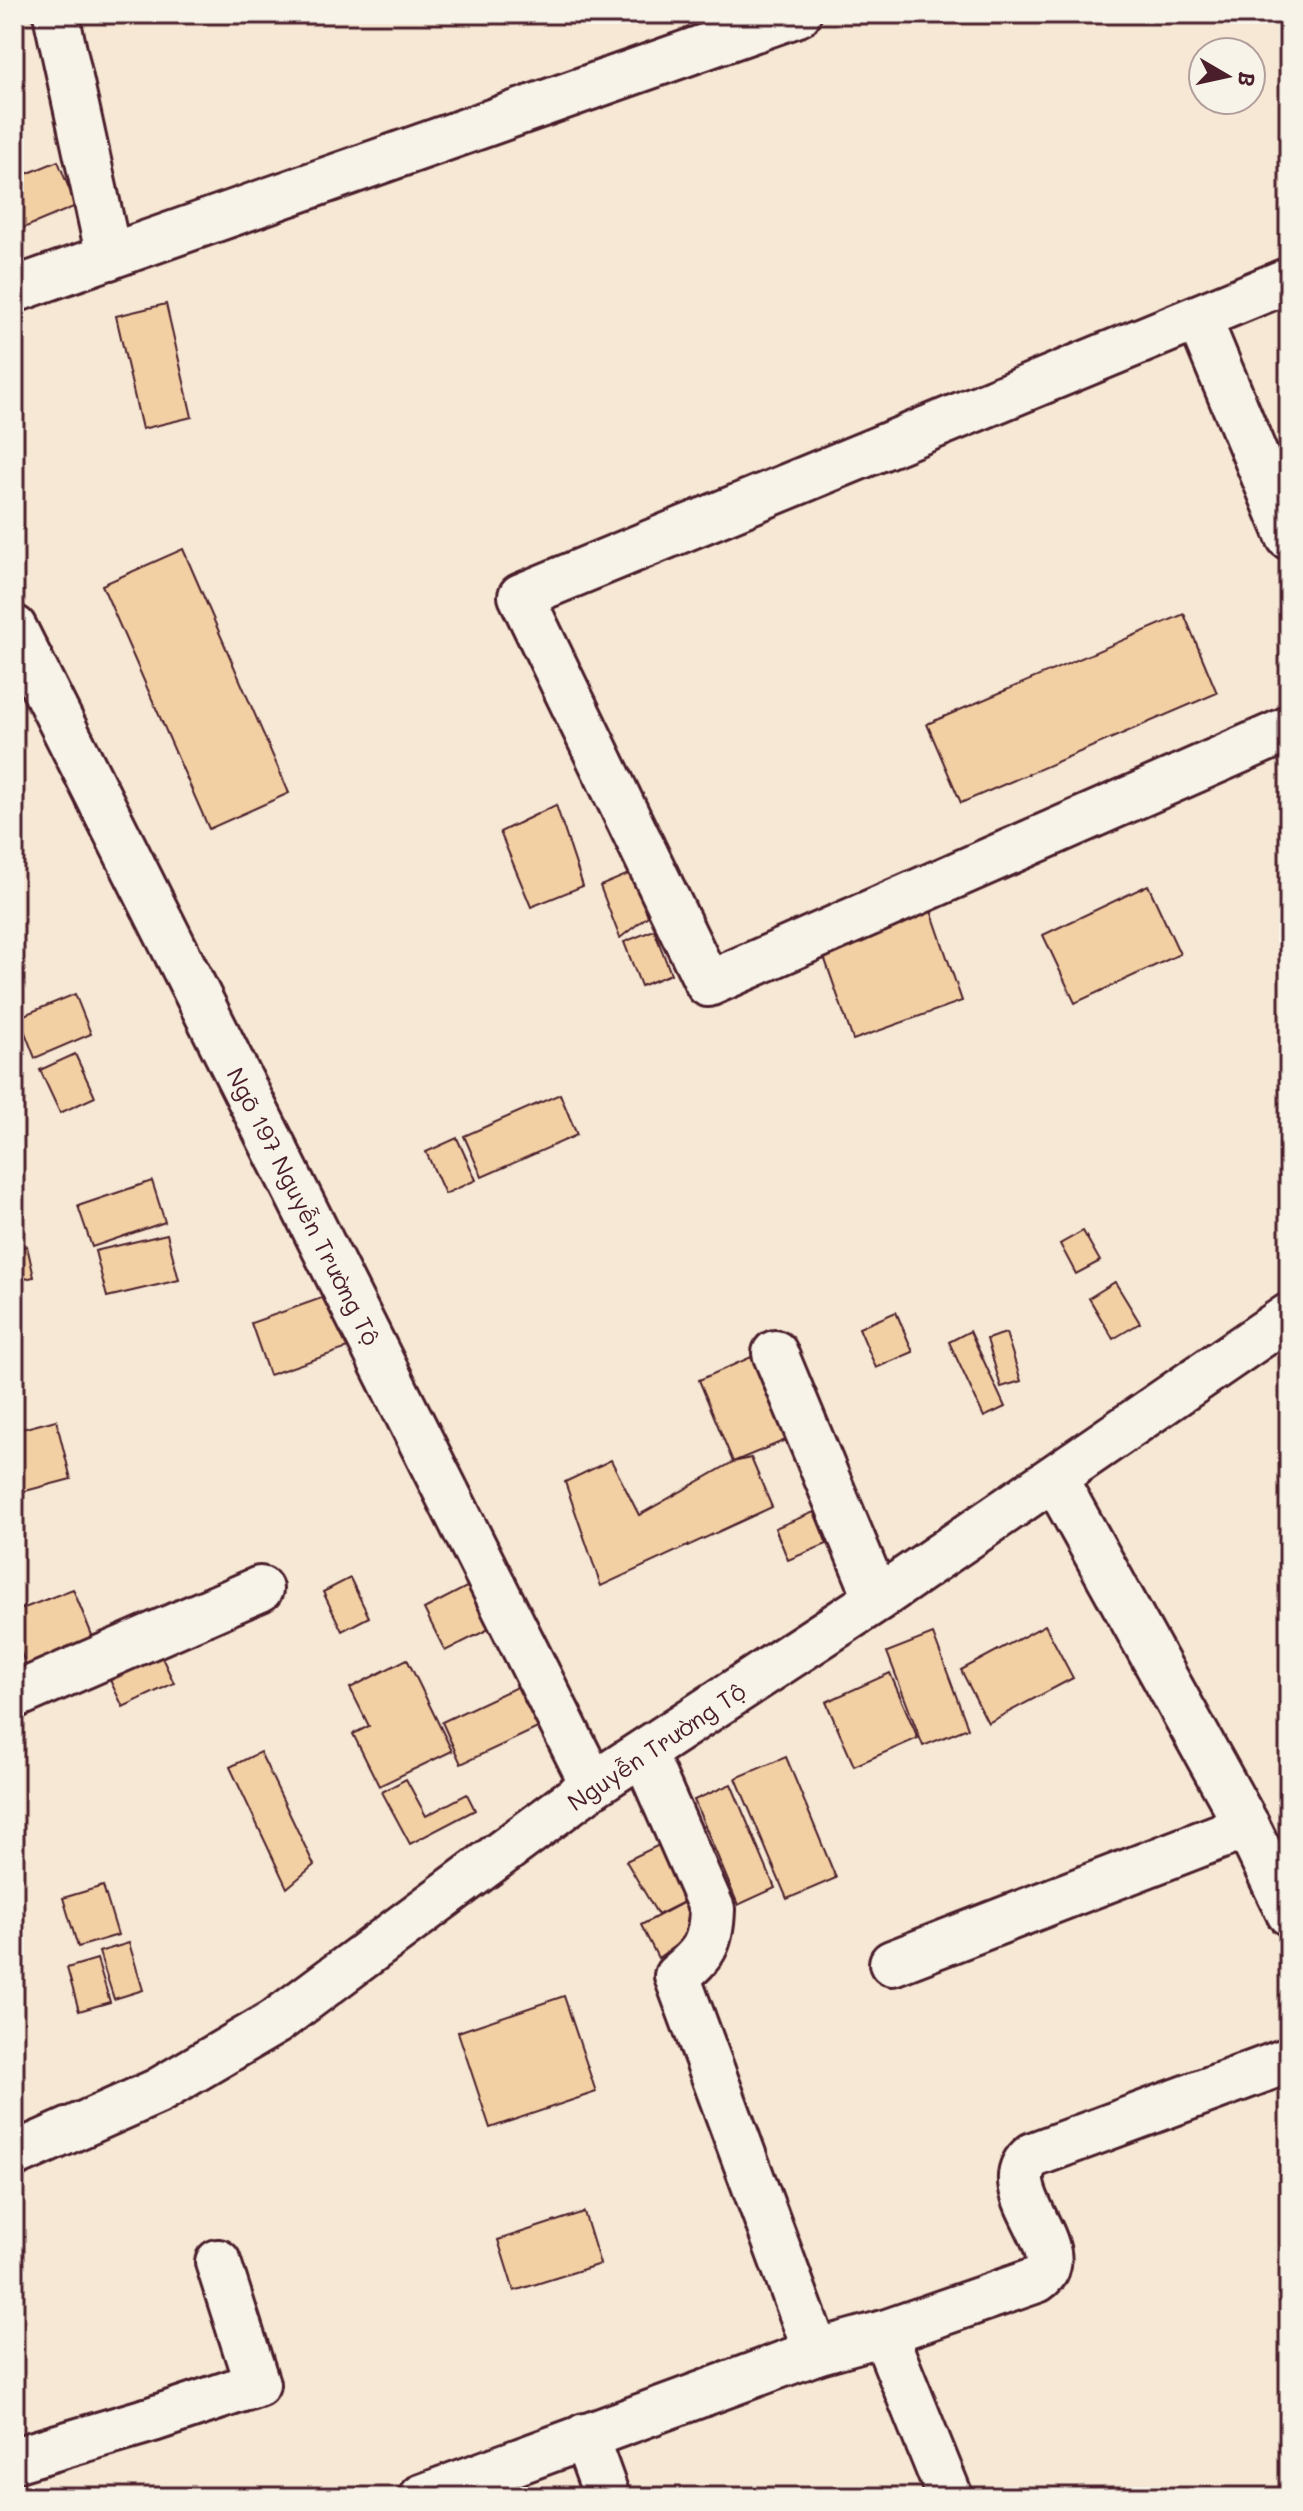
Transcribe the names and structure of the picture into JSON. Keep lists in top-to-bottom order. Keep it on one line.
{"streets":{"street":["Ngõ 197 Nguyễn Trường Tộ","Nguyễn Trường Tộ"]},"crossings":[["Ngõ 197 Nguyễn Trường Tộ","Nguyễn Trường Tộ"]],"north":"right"}
